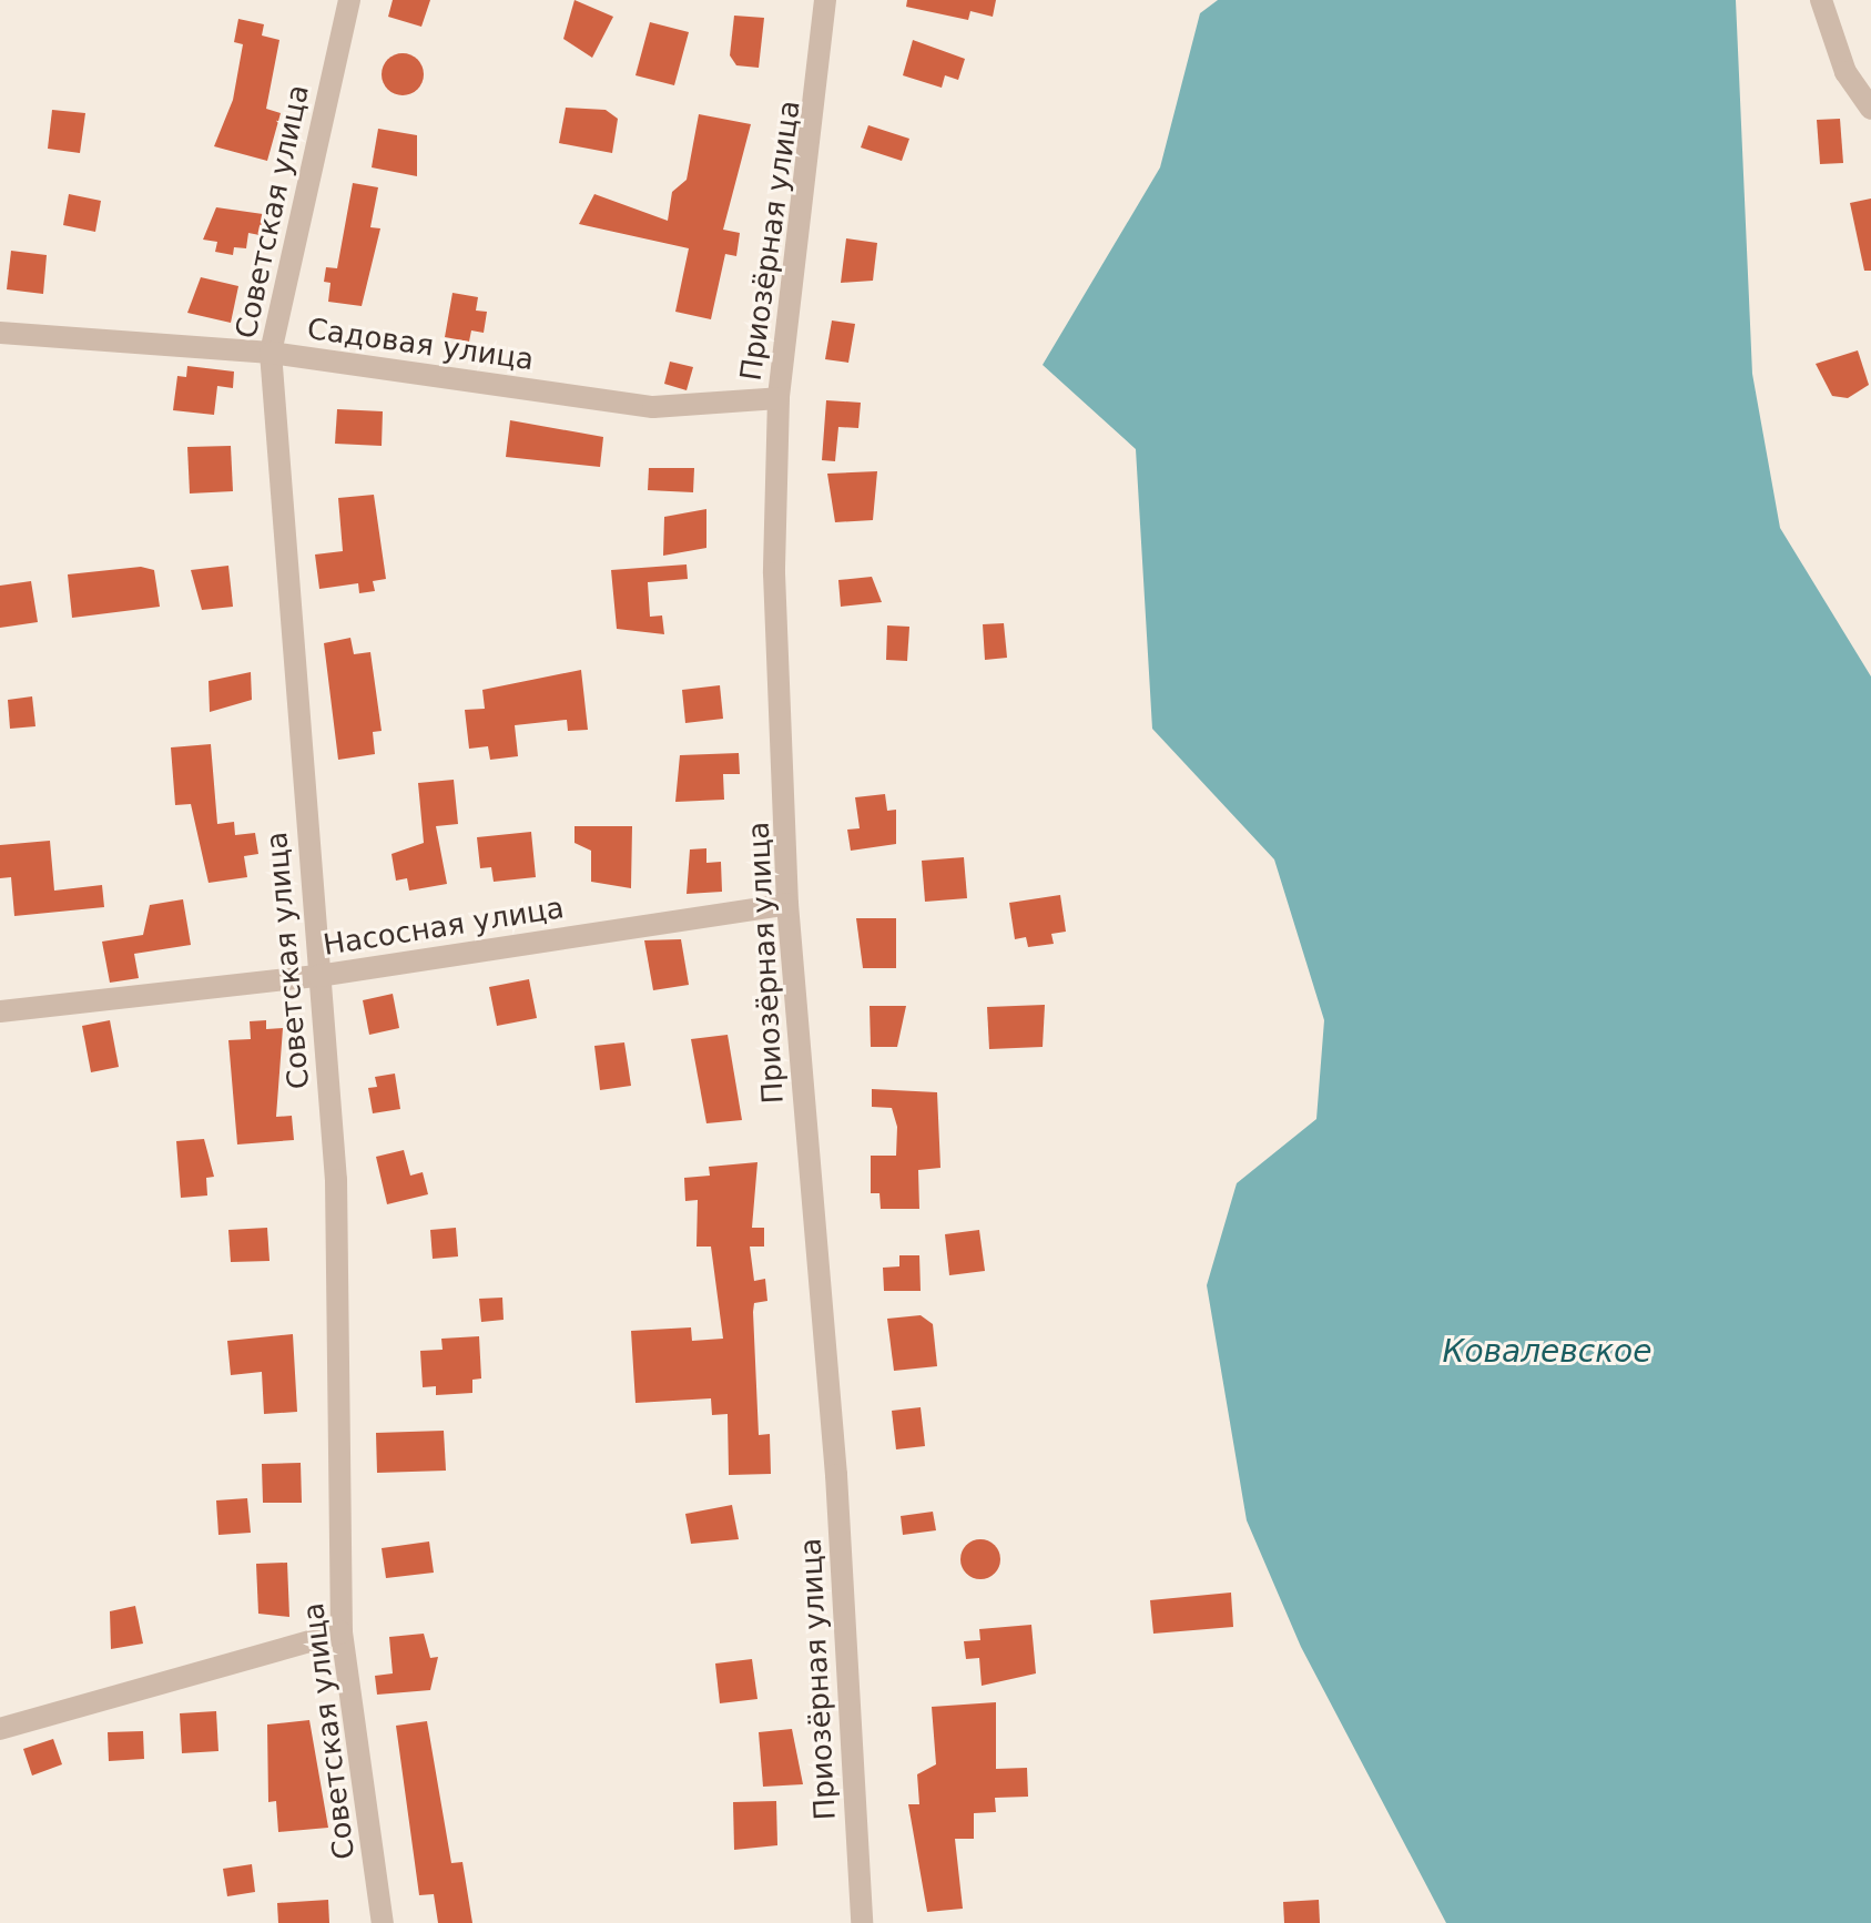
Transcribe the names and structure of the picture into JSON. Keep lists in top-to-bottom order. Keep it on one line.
{"streets":{"street":["Советская улица","Приозёрная улица","Садовая улица","Насосная улица"]},"crossings":[["Советская улица","Садовая улица"],["Советская улица","Насосная улица"],["Приозёрная улица","Садовая улица"],["Приозёрная улица","Насосная улица"]],"water":["Ковалевское"]}
